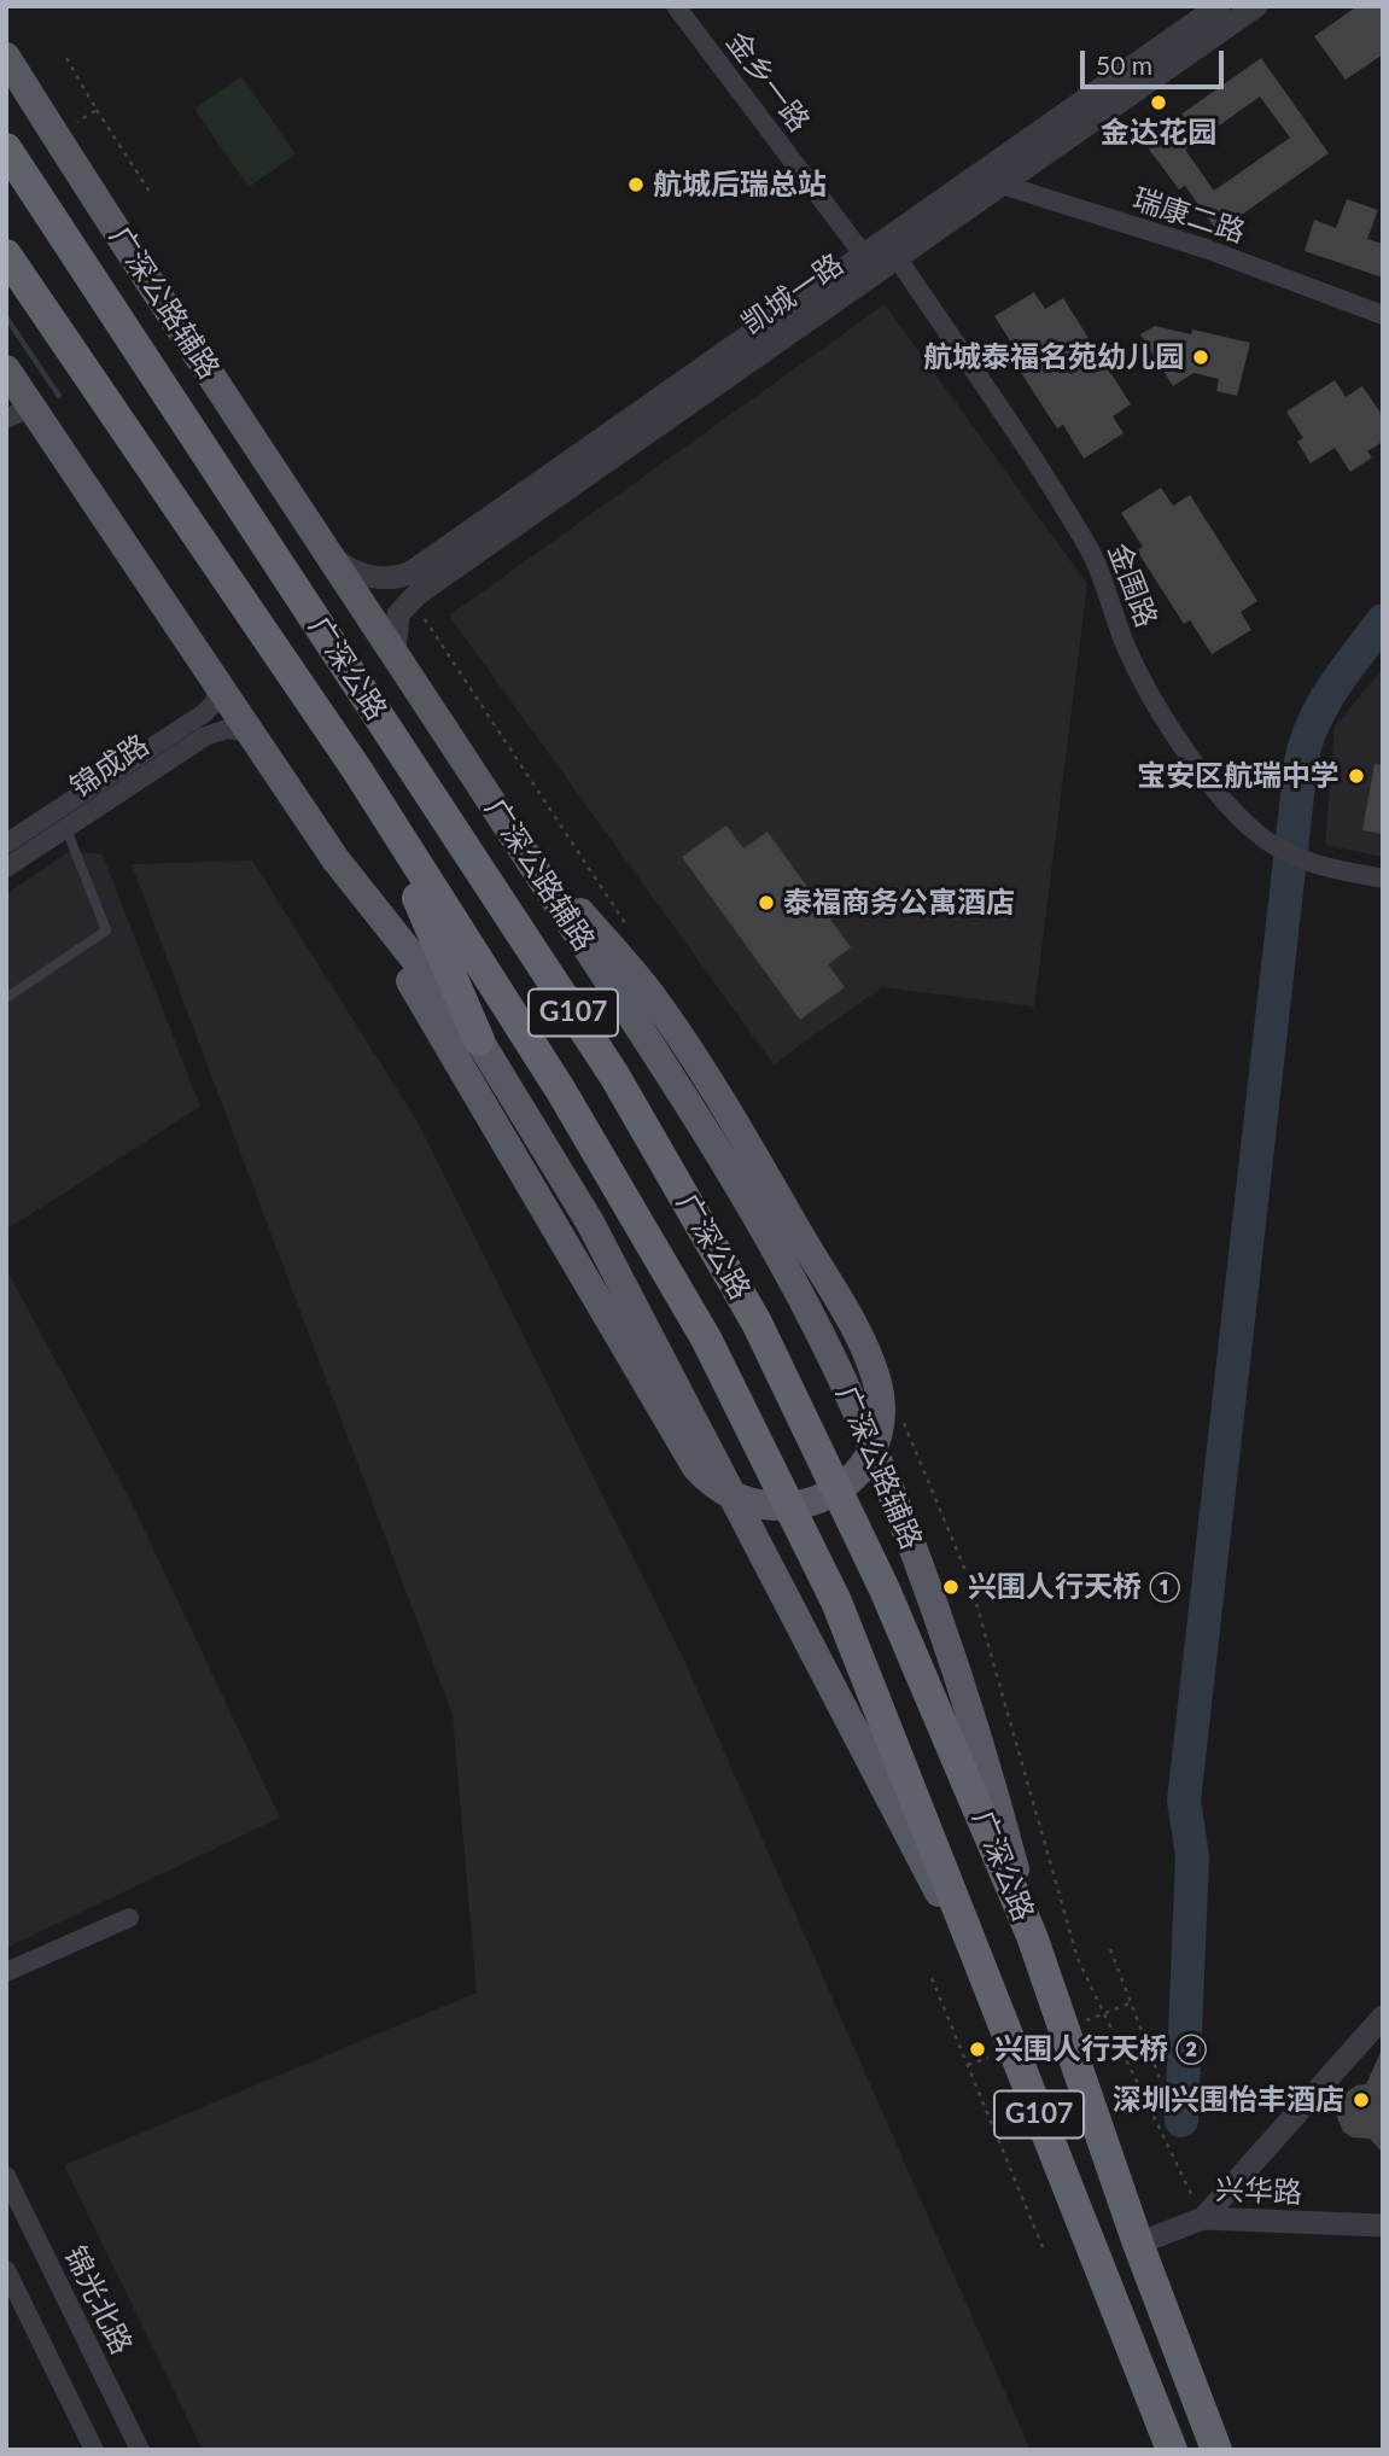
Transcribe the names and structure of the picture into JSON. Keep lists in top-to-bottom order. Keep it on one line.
{"streets":{"highway":["广深公路","G107"],"main road":["广深公路辅路"],"street":["金乡一路","瑞康二路","凯城一路","金围路","锦成路","兴华路","锦光北路"]},"crossings":[["金乡一路","凯城一路"],["瑞康二路","凯城一路"],["凯城一路","广深公路辅路"],["凯城一路","金围路"],["广深公路辅路","广深公路"],["广深公路","兴华路"]],"places":["金达花园","航城后瑞总站","航城泰福名苑幼儿园","宝安区航瑞中学","泰福商务公寓酒店","兴围人行天桥 ①","兴围人行天桥 ②","深圳兴围怡丰酒店"],"scale_bar":"50 m"}
